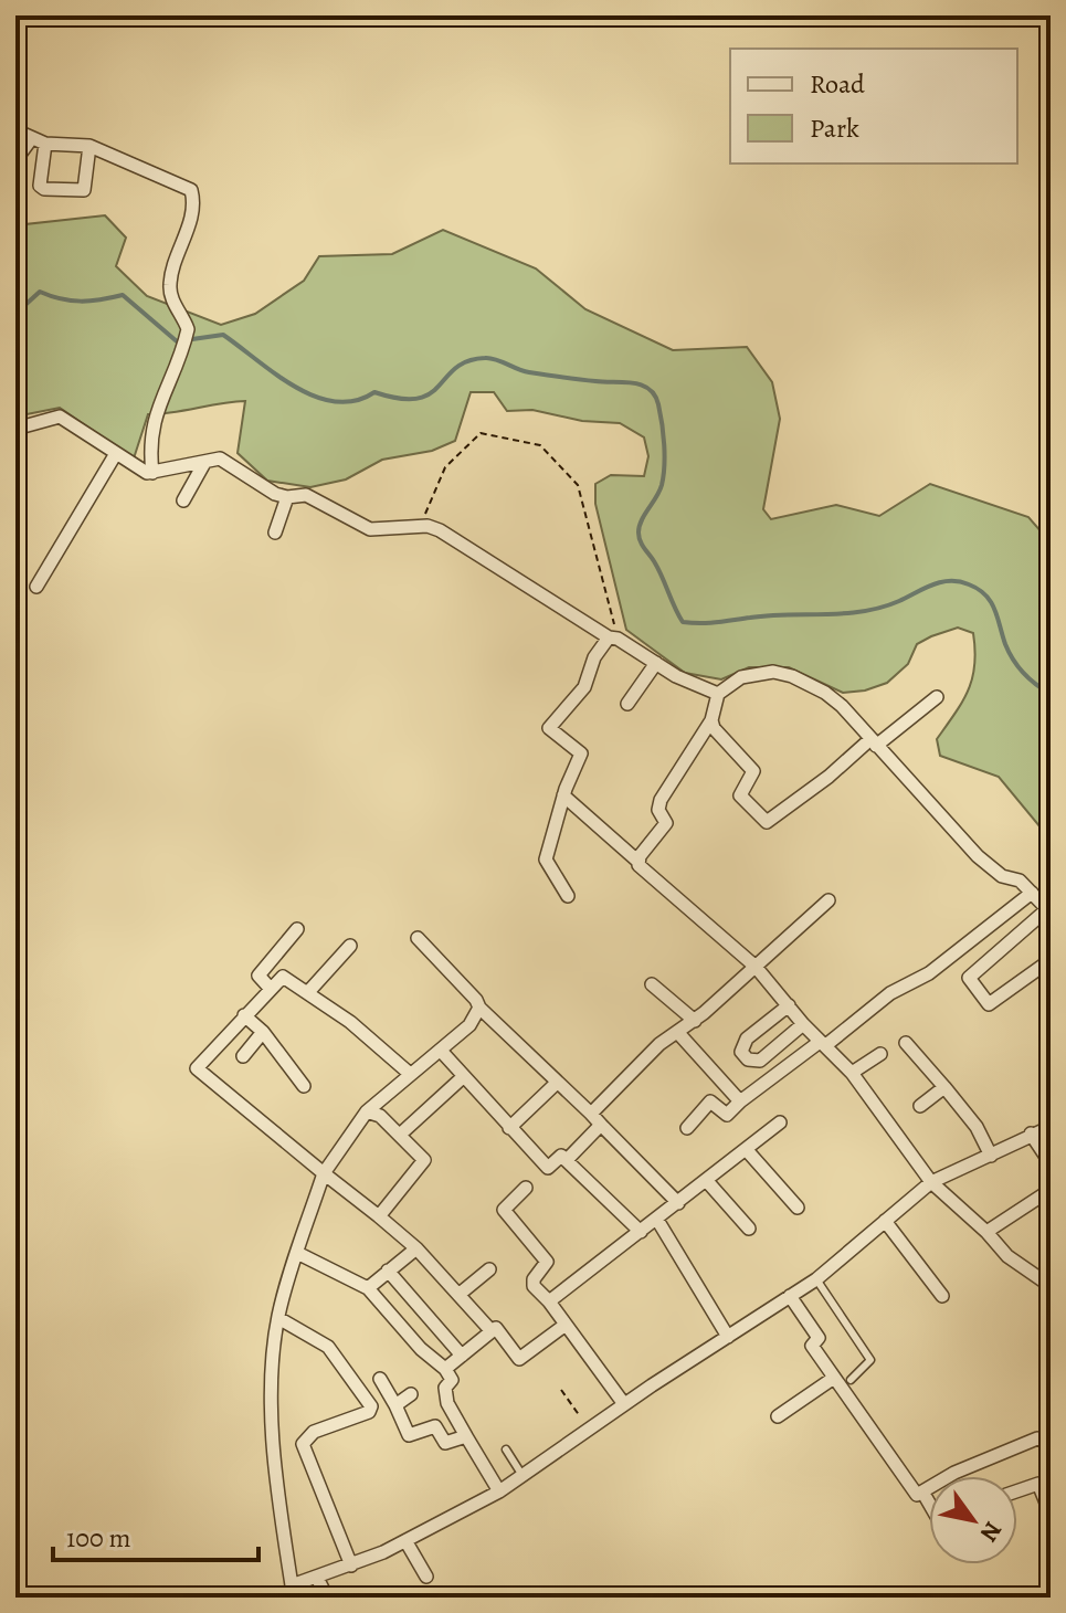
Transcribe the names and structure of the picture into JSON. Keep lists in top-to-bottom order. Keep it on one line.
{"legend":["Road","Park"],"scale_bar":"100 m","north":"bottom right"}
